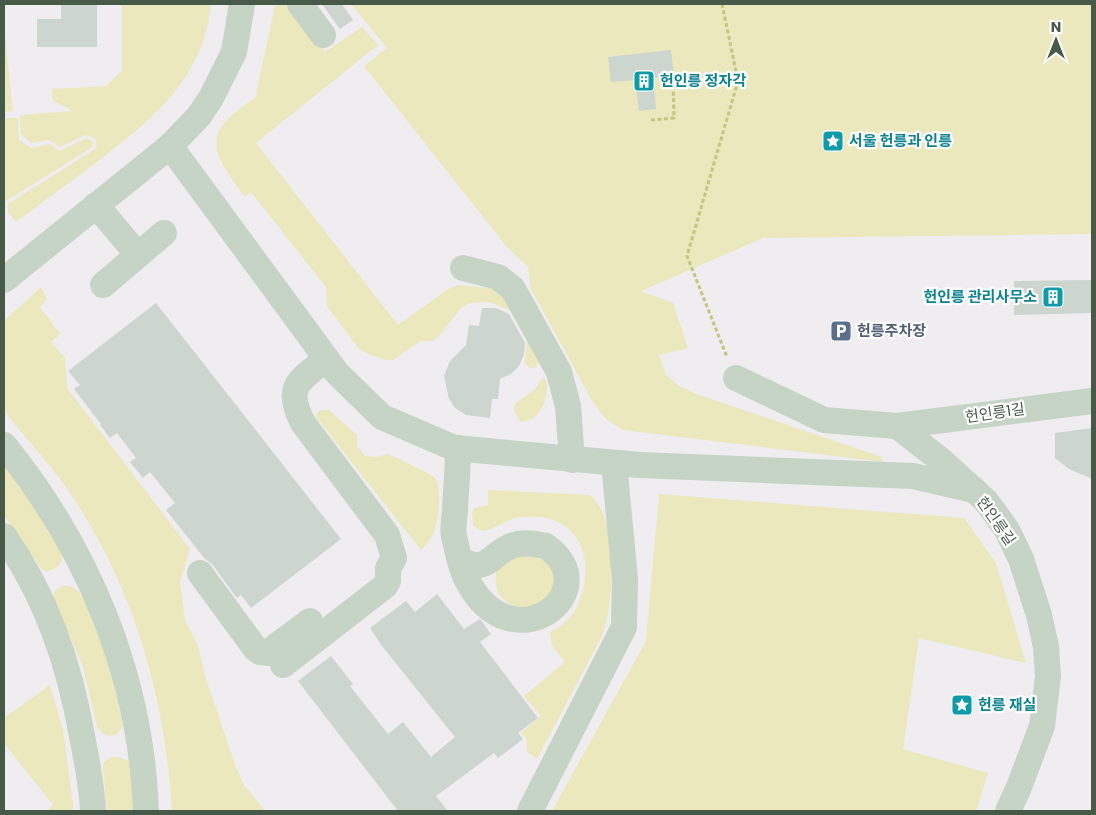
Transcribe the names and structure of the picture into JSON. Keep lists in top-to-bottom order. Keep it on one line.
{"streets":{"street":["헌인릉1길","헌인릉길"]},"crossings":[["헌인릉1길","헌인릉길"]],"places":{"building":["헌인릉 정자각","헌인릉 관리사무소"],"place":["서울 헌릉과 인릉","헌릉 재실"],"parking":["헌릉주차장"]},"north":"top"}
